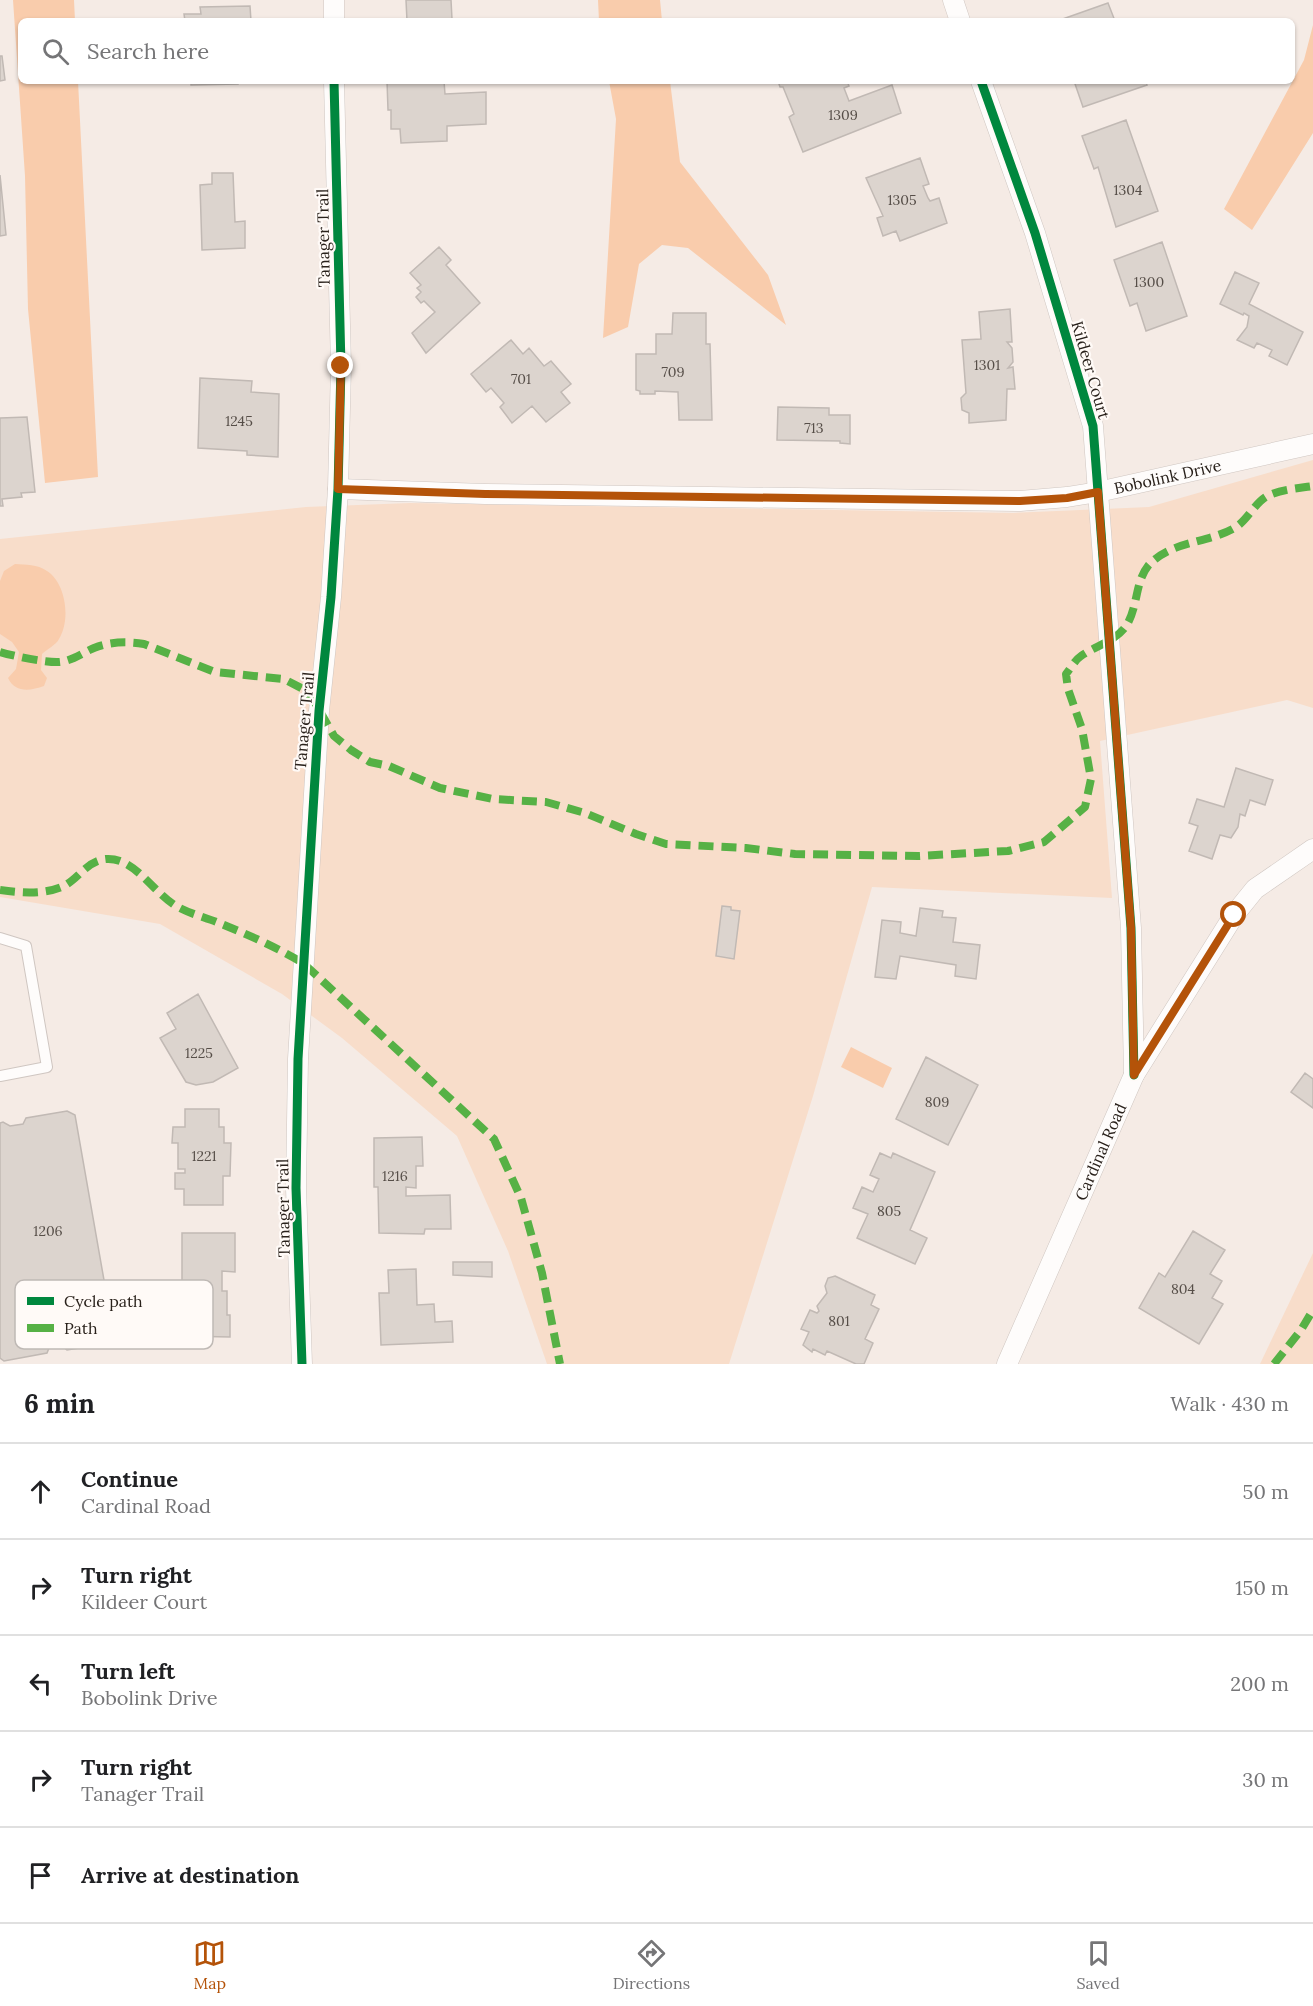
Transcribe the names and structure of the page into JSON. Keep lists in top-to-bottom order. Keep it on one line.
{"streets":{"street":["Tanager Trail","Kildeer Court","Bobolink Drive","Cardinal Road"]},"crossings":[["Tanager Trail","Bobolink Drive"],["Kildeer Court","Bobolink Drive"],["Kildeer Court","Cardinal Road"]],"house_numbers":["1309","1304","1305","1300","1301","709","701","1245","713","1225","809","1221","1216","805","1206","804","801"],"legend":["Cycle path","Path"],"page":{"search":"Search here","heading":["6 min","Walk · 430 m"],"list":[["Continue","Cardinal Road","50 m"],["Turn right","Kildeer Court","150 m"],["Turn left","Bobolink Drive","200 m"],["Turn right","Tanager Trail","30 m"],"Arrive at destination"],"nav":["Map","Directions","Saved"]}}
